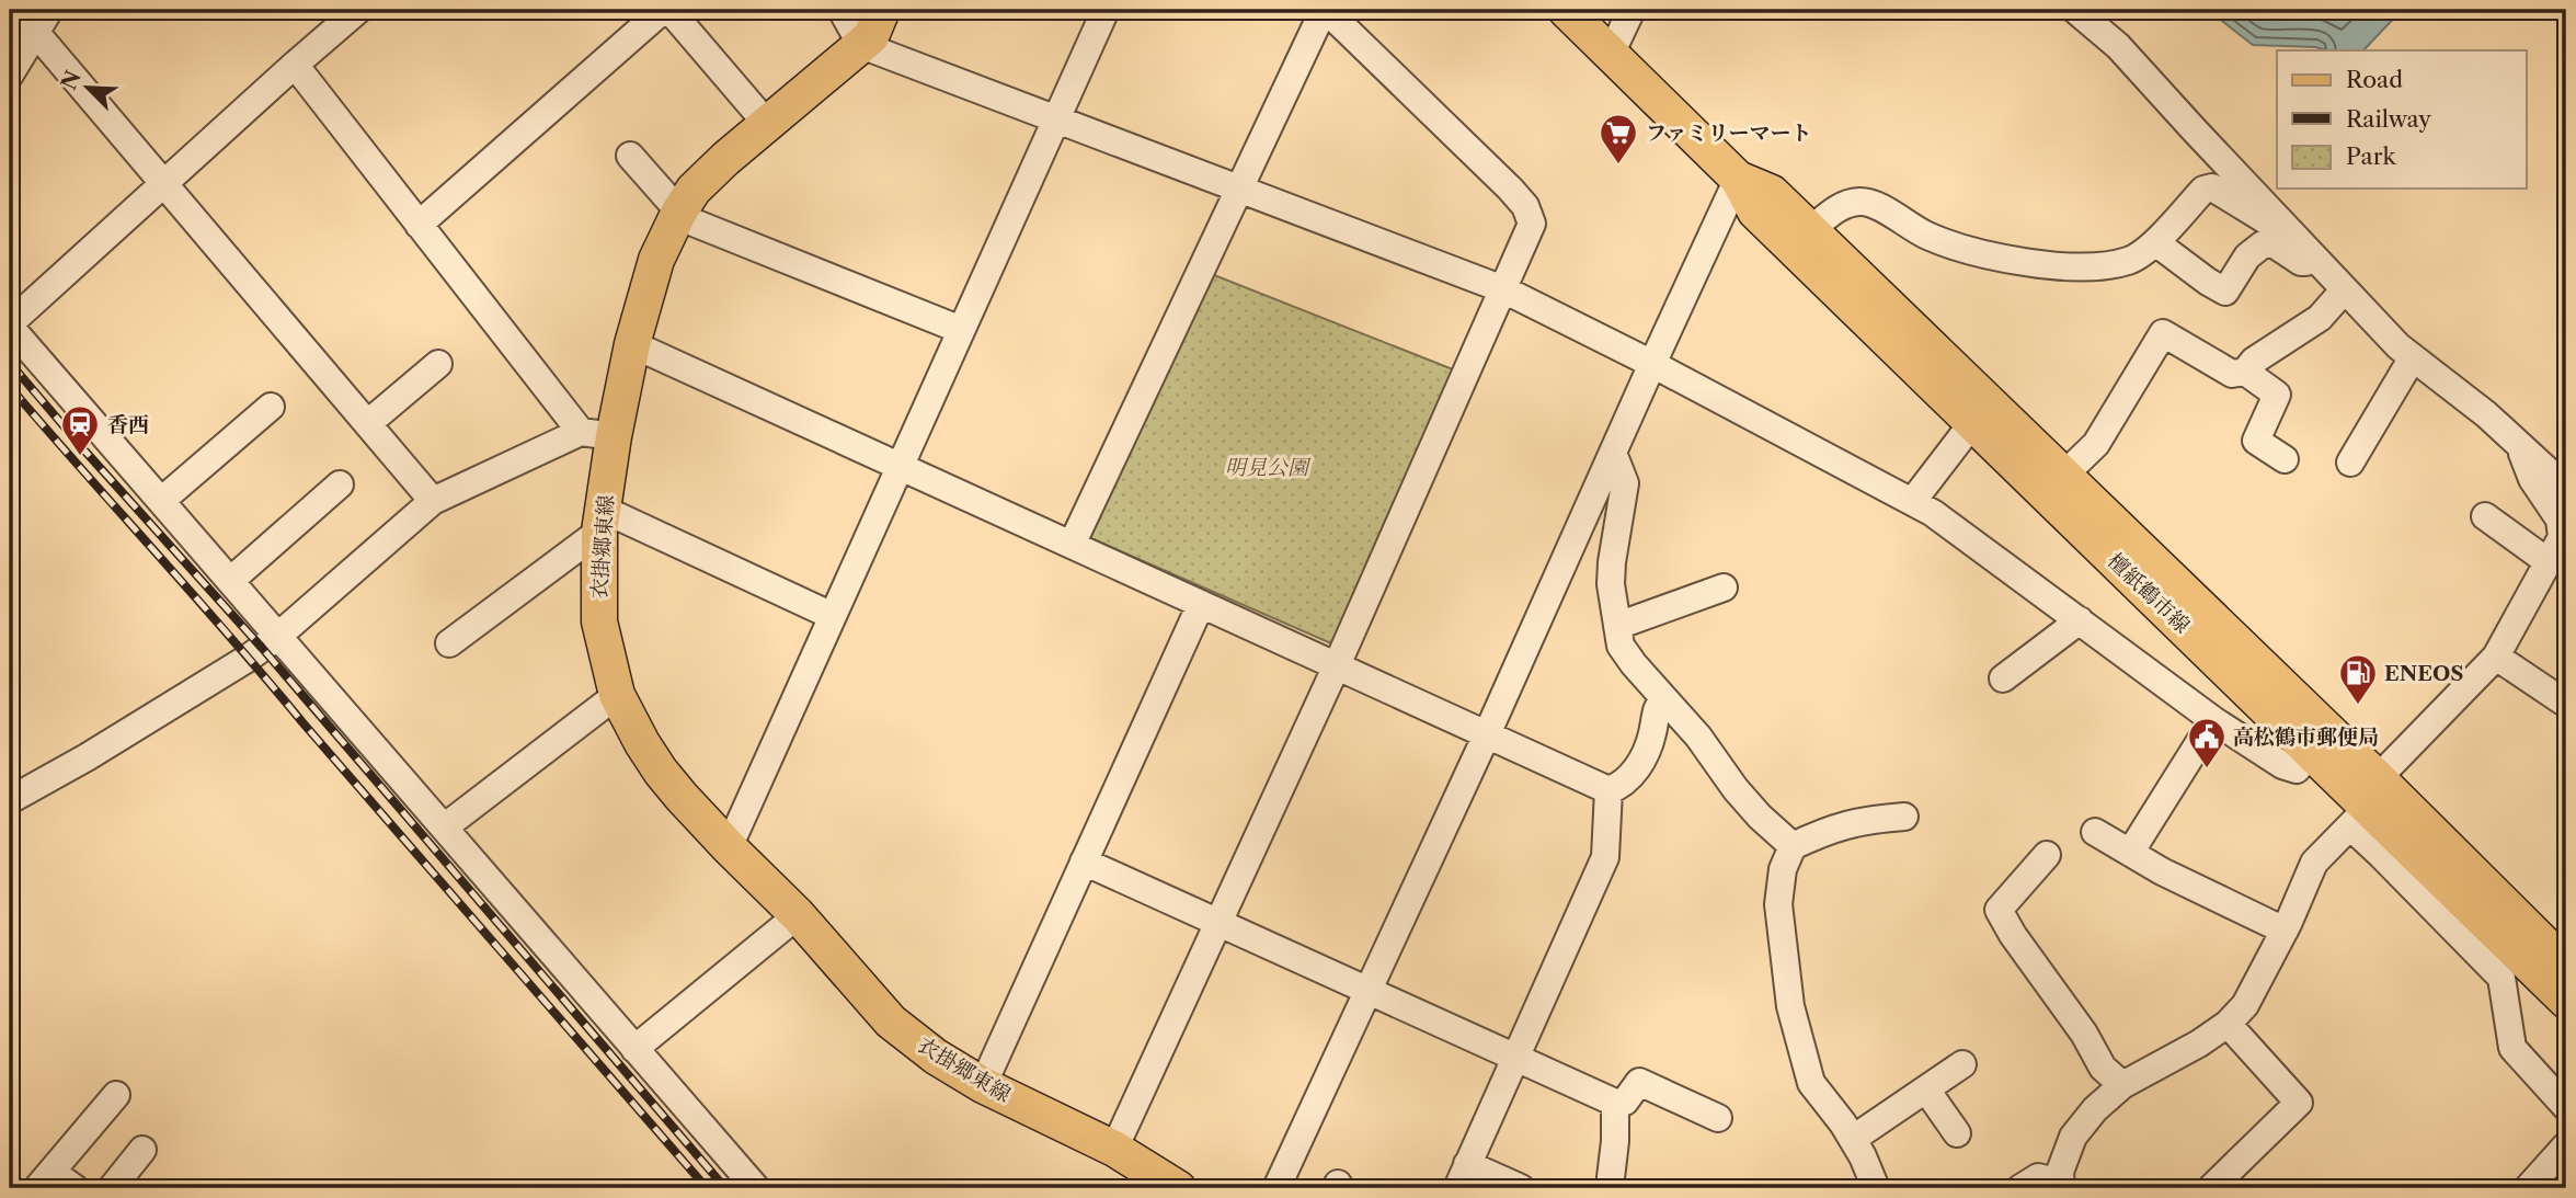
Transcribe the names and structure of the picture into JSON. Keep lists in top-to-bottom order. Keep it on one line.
{"streets":{"main road":["衣掛郷東線","檀紙鶴市線"]},"parks":["明見公園"],"places":{"supermarket":["ファミリーマート"],"station":["香西"],"fuel station":["ENEOS"],"public building":["高松鶴市郵便局"]},"legend":["Road","Railway","Park"],"north":"top left"}
